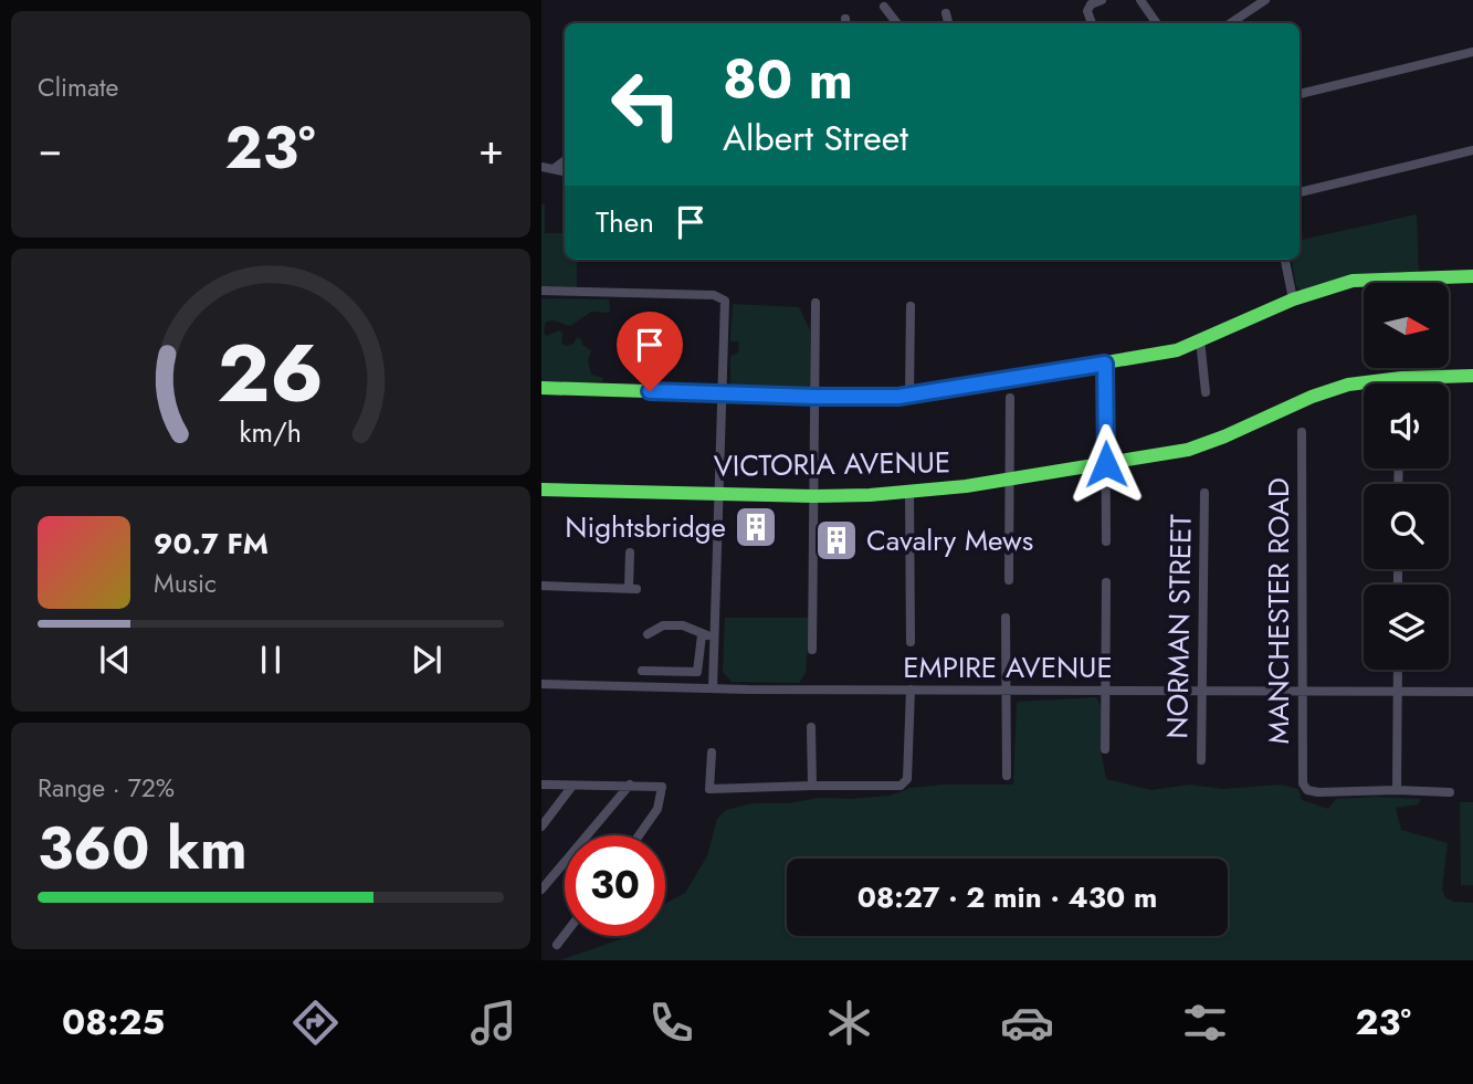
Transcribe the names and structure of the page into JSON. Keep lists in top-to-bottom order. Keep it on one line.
{"streets":{"street":["VICTORIA AVENUE","MANCHESTER ROAD","NORMAN STREET","EMPIRE AVENUE"]},"crossings":[["MANCHESTER ROAD","EMPIRE AVENUE"],["NORMAN STREET","EMPIRE AVENUE"]],"places":{"building":["Nightsbridge","Cavalry Mews"]},"north":"right","page":{"tile":["Climate",["Range · 72%","360 km"]],"turn":["80 m","Albert Street"],"heat":["−","23°","+"],"then":"Then","song":["90.7 FM","Music"],"limit":"30","trip":"08:27 · 2 min · 430 m","tabs":["08:25","23°"],"gauge":["26","km/h"]}}
